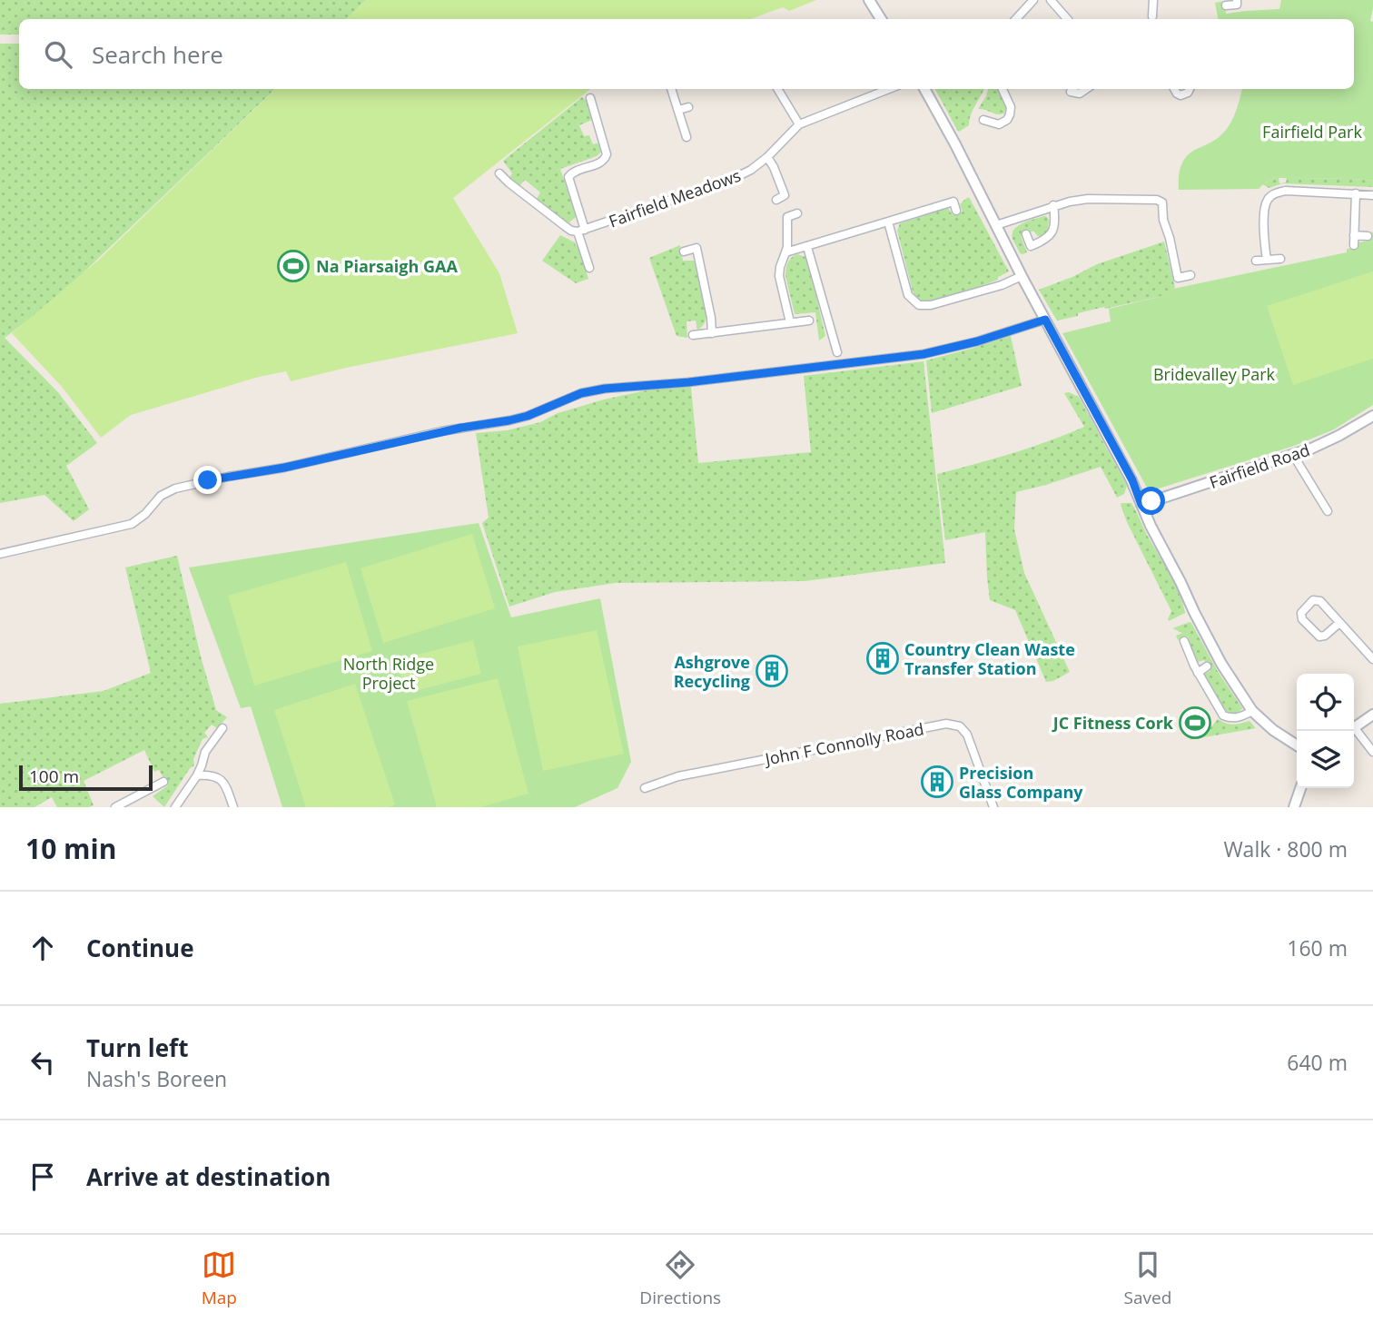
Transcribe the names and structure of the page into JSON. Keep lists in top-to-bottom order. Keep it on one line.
{"streets":{"street":["Fairfield Meadows","Fairfield Road","John F Connolly Road"]},"parks":["Fairfield Park","Bridevalley Park","North Ridge Project"],"places":{"sports":["Na Piarsaigh GAA","JC Fitness Cork"],"building":["Country Clean Waste Transfer Station","Ashgrove Recycling","Precision Glass Company"]},"scale_bar":"100 m","page":{"search":"Search here","scale":"100 m","heading":["10 min","Walk · 800 m"],"list":[["Continue","160 m"],["Turn left","Nash's Boreen","640 m"],"Arrive at destination"],"nav":["Map","Directions","Saved"]}}
